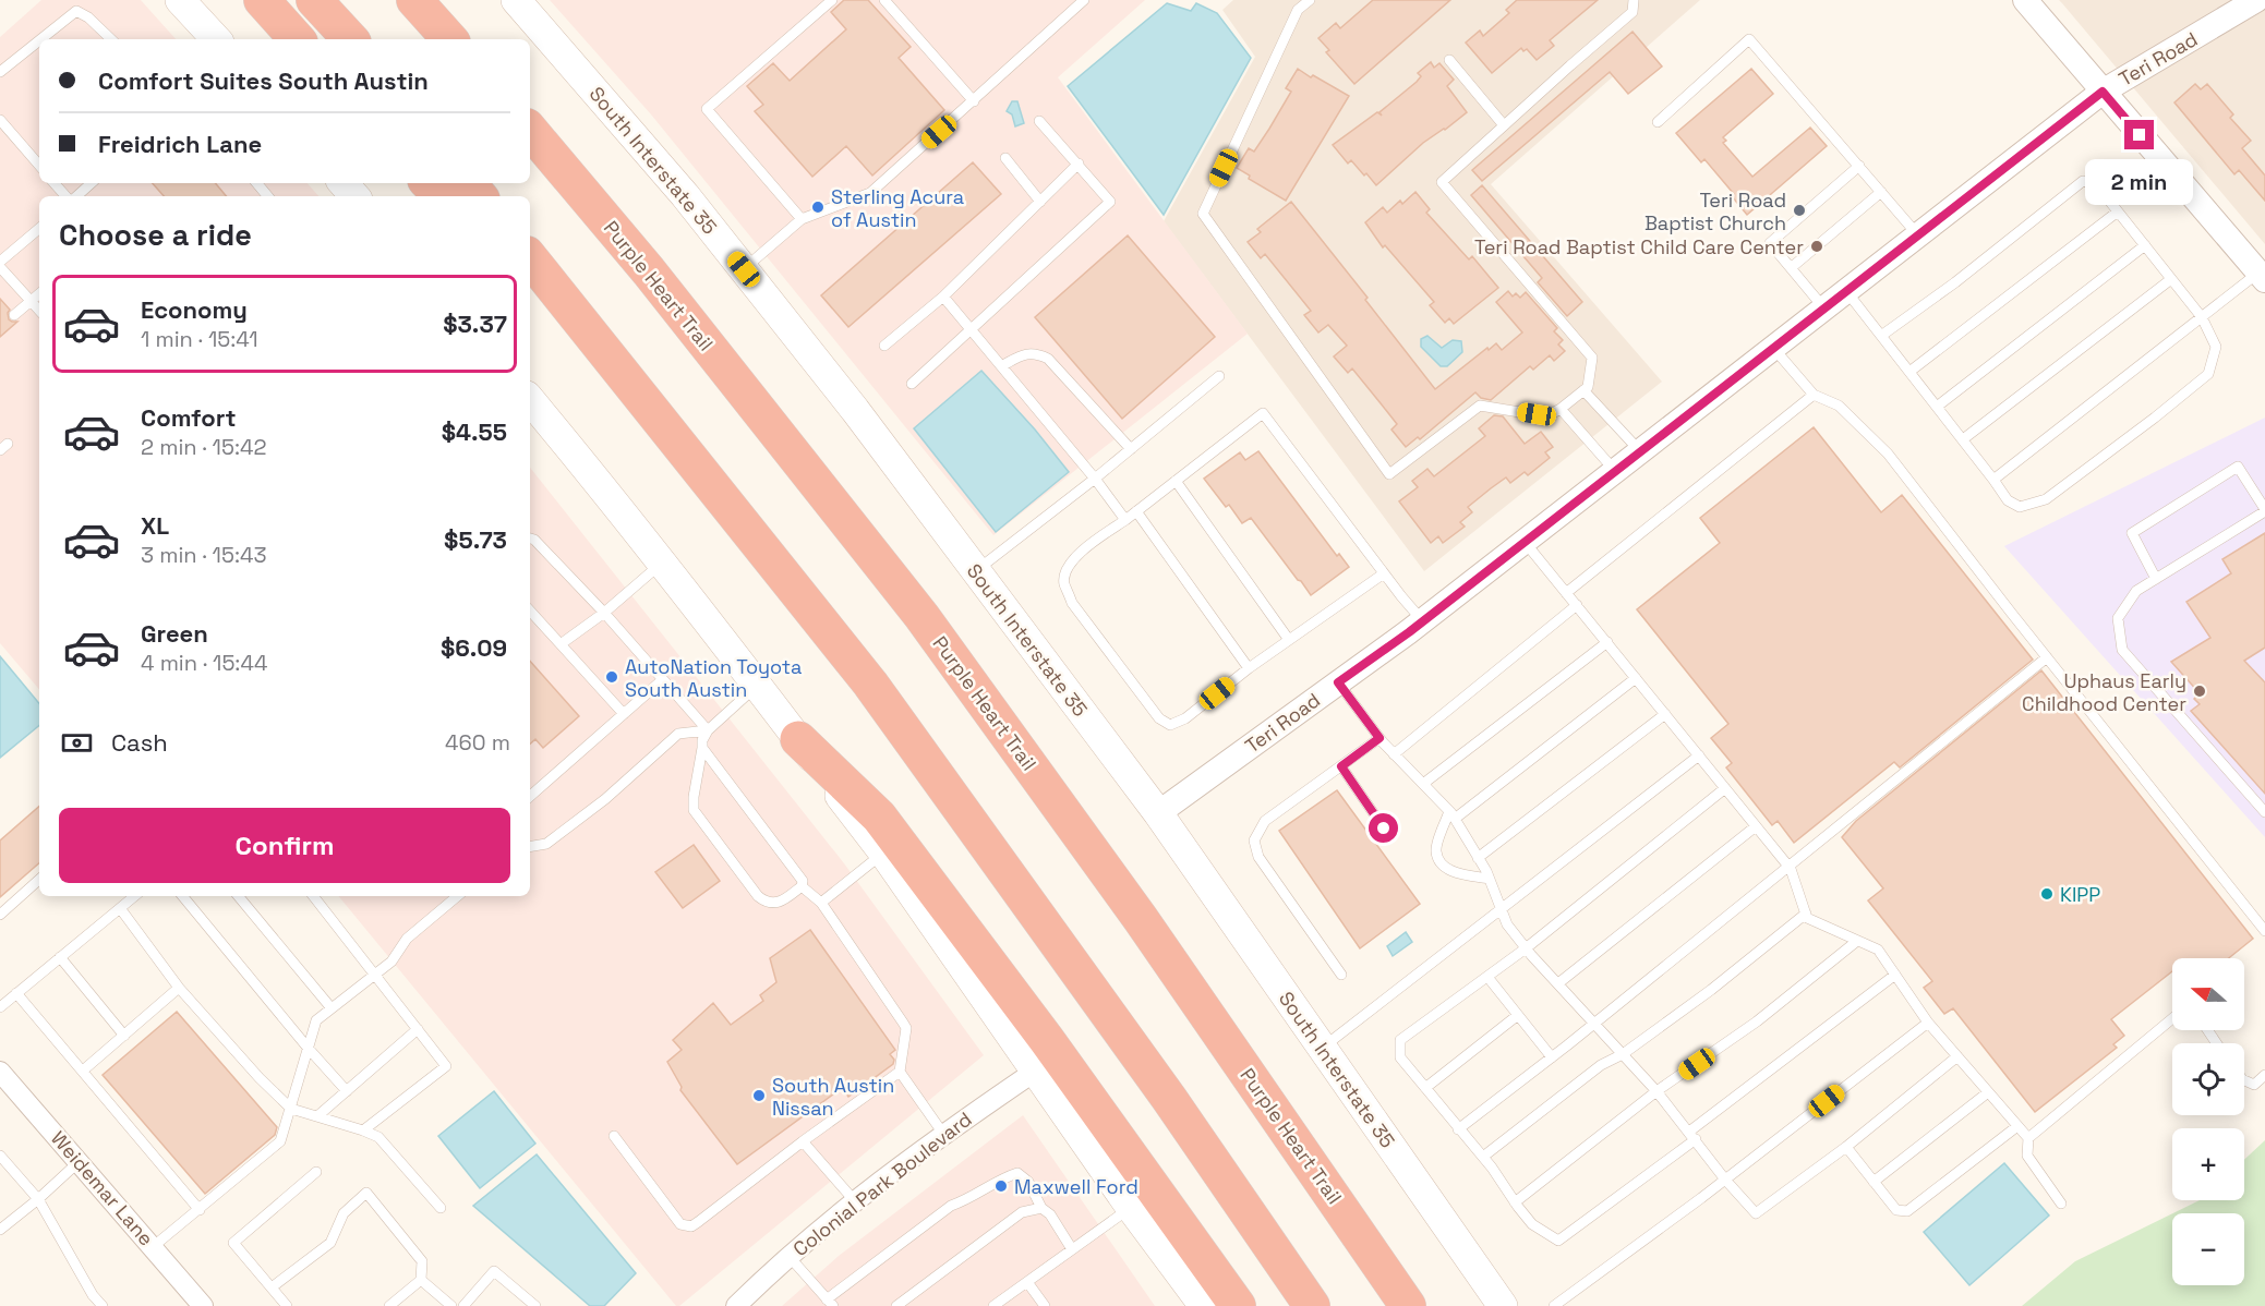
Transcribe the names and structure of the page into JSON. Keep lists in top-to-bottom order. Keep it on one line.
{"streets":{"highway":["Purple Heart Trail"],"main road":["South Interstate 35"],"street":["Teri Road","Colonial Park Boulevard","Weidemar Lane"]},"crossings":[["Teri Road","South Interstate 35"]],"places":["Sterling Acura of Austin","Teri Road Baptist Church","Teri Road Baptist Child Care Center","AutoNation Toyota South Austin","Uphaus Early Childhood Center","KIPP","South Austin Nissan","Maxwell Ford"],"north":"left","page":{"banner":["Comfort Suites South Austin","Freidrich Lane"],"bubble":"2 min","heading":"Choose a ride","list":[{"name":"Economy","note":"1 min · 15:41","value":"$3.37"},{"name":"Comfort","note":"2 min · 15:42","value":"$4.55"},{"name":"XL","note":"3 min · 15:43","value":"$5.73"},{"name":"Green","note":"4 min · 15:44","value":"$6.09"}],"pay":["Cash","460 m"],"buttons":"Confirm","map_buttons":["+","−"]}}
